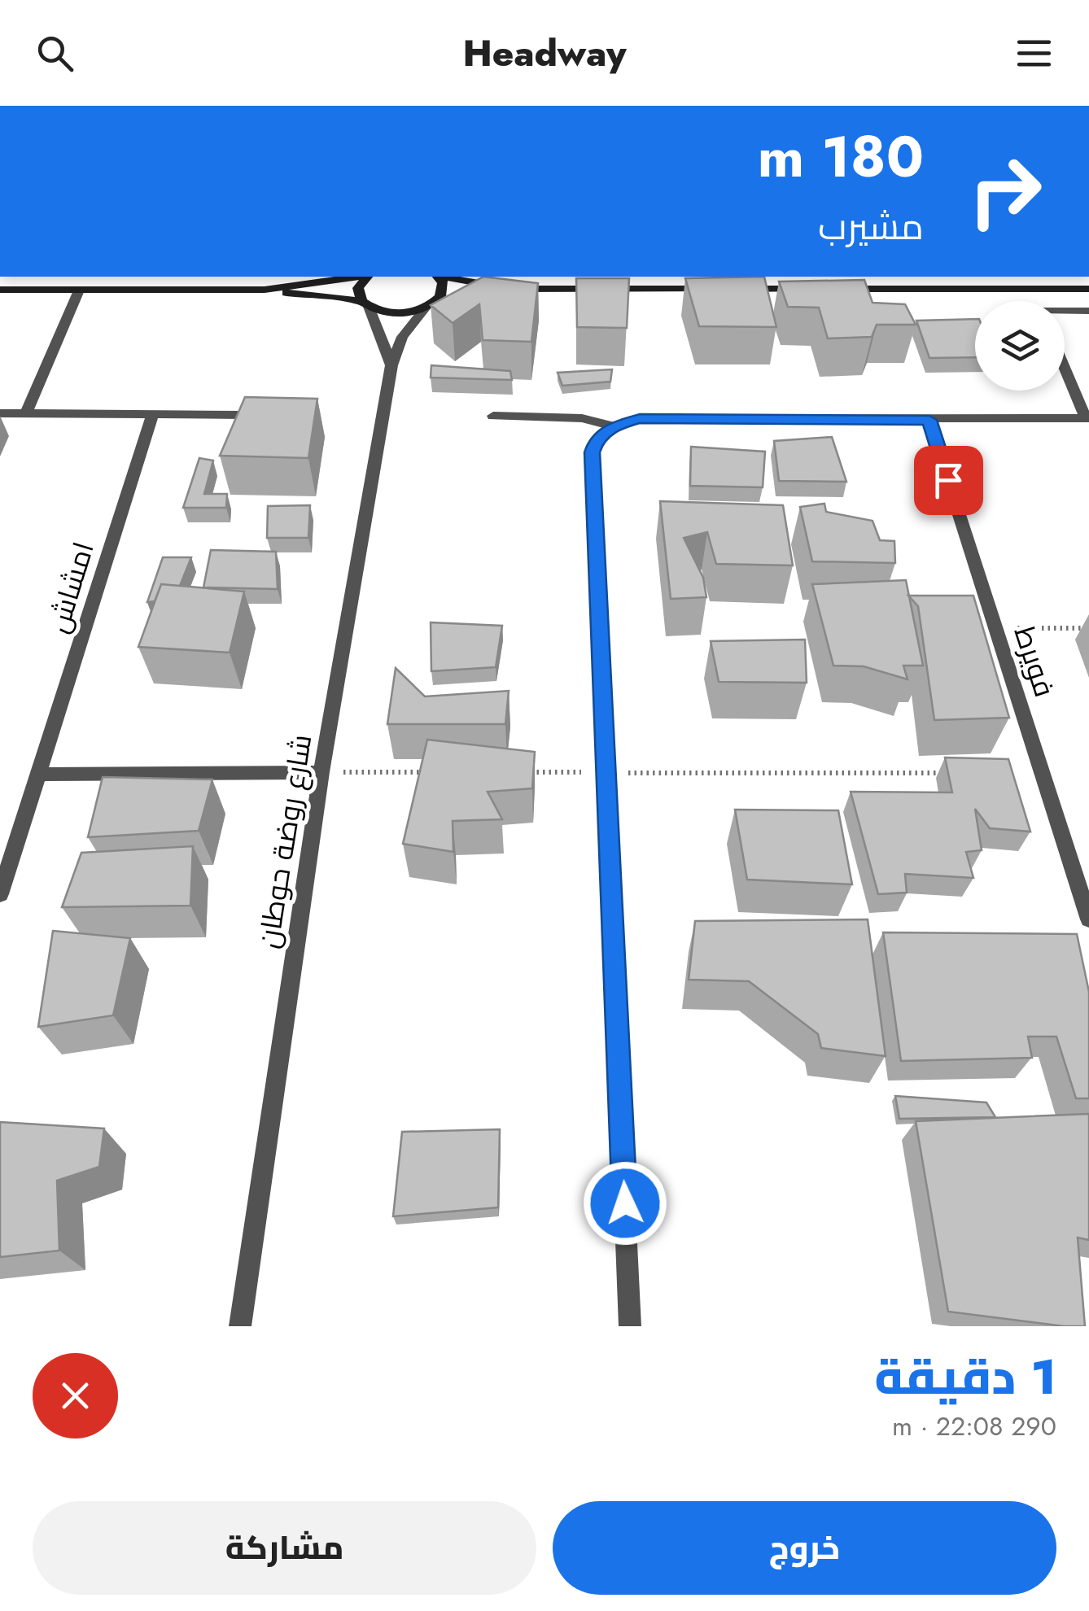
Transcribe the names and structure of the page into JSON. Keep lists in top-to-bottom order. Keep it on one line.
{"streets":{"street":["امشاش","فويرط","شارع روضة حوطان"]},"page":{"header":"Headway","turn":["180 m","مشيرب"],"heading":["1 دقيقة","290 m · 22:08"],"buttons":["خروج","مشاركة"]}}
